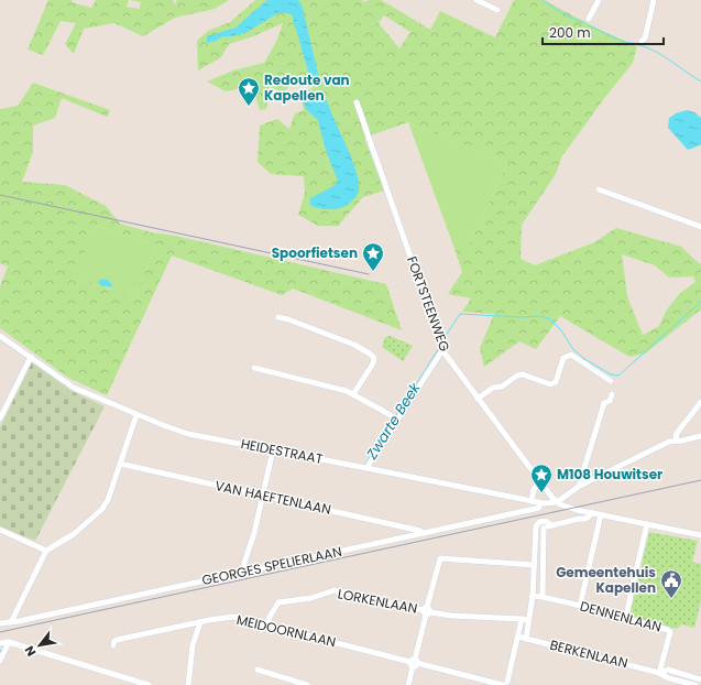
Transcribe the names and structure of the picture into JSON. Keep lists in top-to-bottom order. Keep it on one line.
{"streets":{"street":["FORTSTEENWEG","HEIDESTRAAT","VAN HAEFTENLAAN","GEORGES SPELIERLAAN","LORKENLAAN","DENNENLAAN","MEIDOORNLAAN","BERKENLAAN"]},"crossings":[["FORTSTEENWEG","HEIDESTRAAT"],["HEIDESTRAAT","GEORGES SPELIERLAAN"],["VAN HAEFTENLAAN","GEORGES SPELIERLAAN"],["LORKENLAAN","MEIDOORNLAAN"],["DENNENLAAN","BERKENLAAN"]],"water":["Zwarte Beek"],"places":{"place":["Redoute van Kapellen","Spoorfietsen","M108 Houwitser"],"public building":["Gemeentehuis Kapellen"]},"scale_bar":"200 m","north":"bottom left"}
